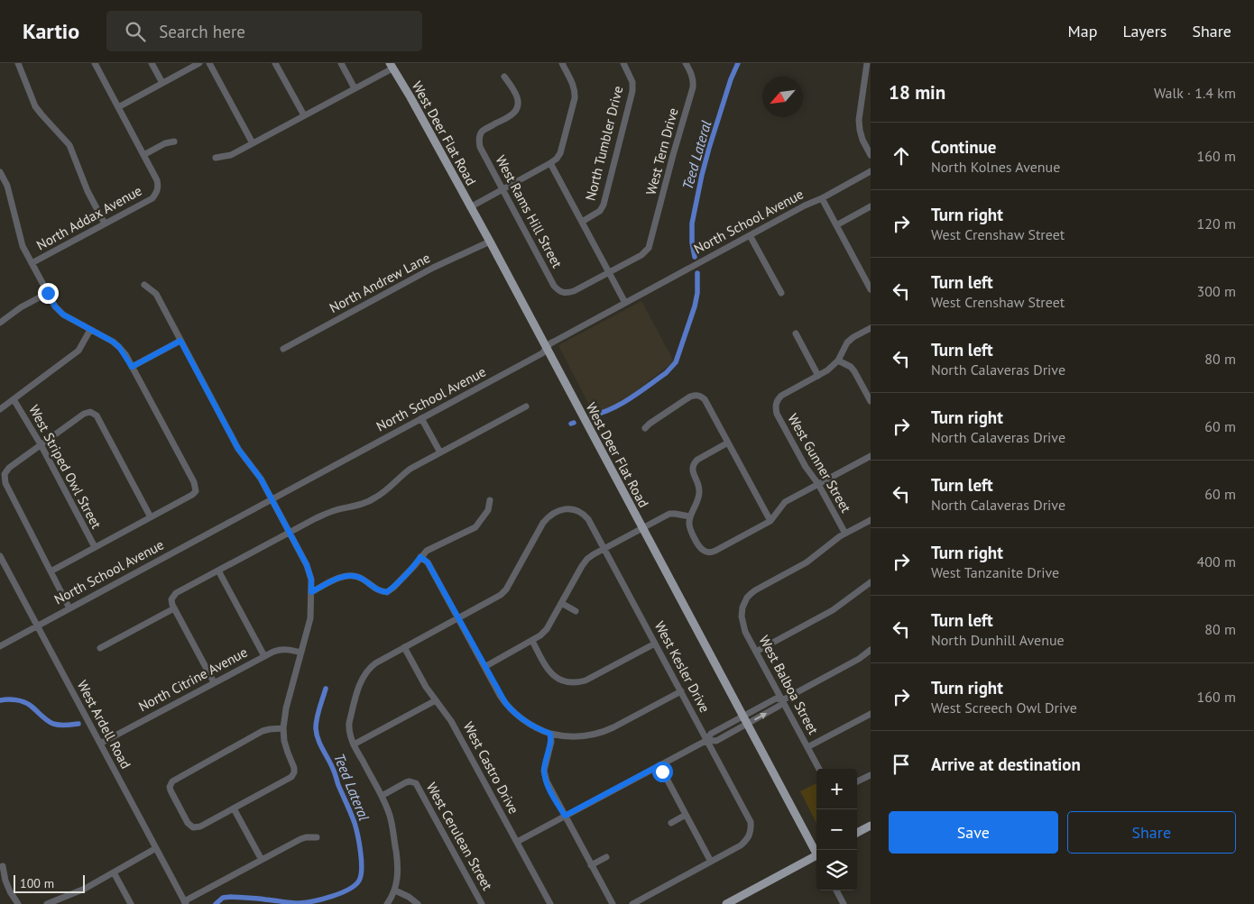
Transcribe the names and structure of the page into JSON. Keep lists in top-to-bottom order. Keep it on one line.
{"streets":{"main road":["West Deer Flat Road"],"street":["North Tumbler Drive","West Tern Drive","West Rams Hill Street","North Addax Avenue","North School Avenue","North Andrew Lane","West Gunner Street","West Striped Owl Street","West Kesler Drive","North Citrine Avenue","West Balboa Street","West Ardell Road","West Castro Drive","West Cerulean Street"]},"crossings":[["West Deer Flat Road","North School Avenue"],["West Deer Flat Road","North Andrew Lane"],["West Tern Drive","West Rams Hill Street"],["North School Avenue","West Ardell Road"],["West Gunner Street","West Balboa Street"],["North Citrine Avenue","West Ardell Road"]],"water":["Teed Lateral"],"scale_bar":"100 m","north":"bottom left","page":{"header":"Kartio","search":"Search here","nav":["Map","Layers","Share"],"heading":["18 min","Walk · 1.4 km"],"list":[["Continue","North Kolnes Avenue","160 m"],["Turn right","West Crenshaw Street","120 m"],["Turn left","West Crenshaw Street","300 m"],["Turn left","North Calaveras Drive","80 m"],["Turn right","North Calaveras Drive","60 m"],["Turn left","North Calaveras Drive","60 m"],["Turn right","West Tanzanite Drive","400 m"],["Turn left","North Dunhill Avenue","80 m"],["Turn right","West Screech Owl Drive","160 m"],"Arrive at destination"],"map_buttons":["+","−"],"buttons":["Save","Share"],"scale":"100 m"}}
